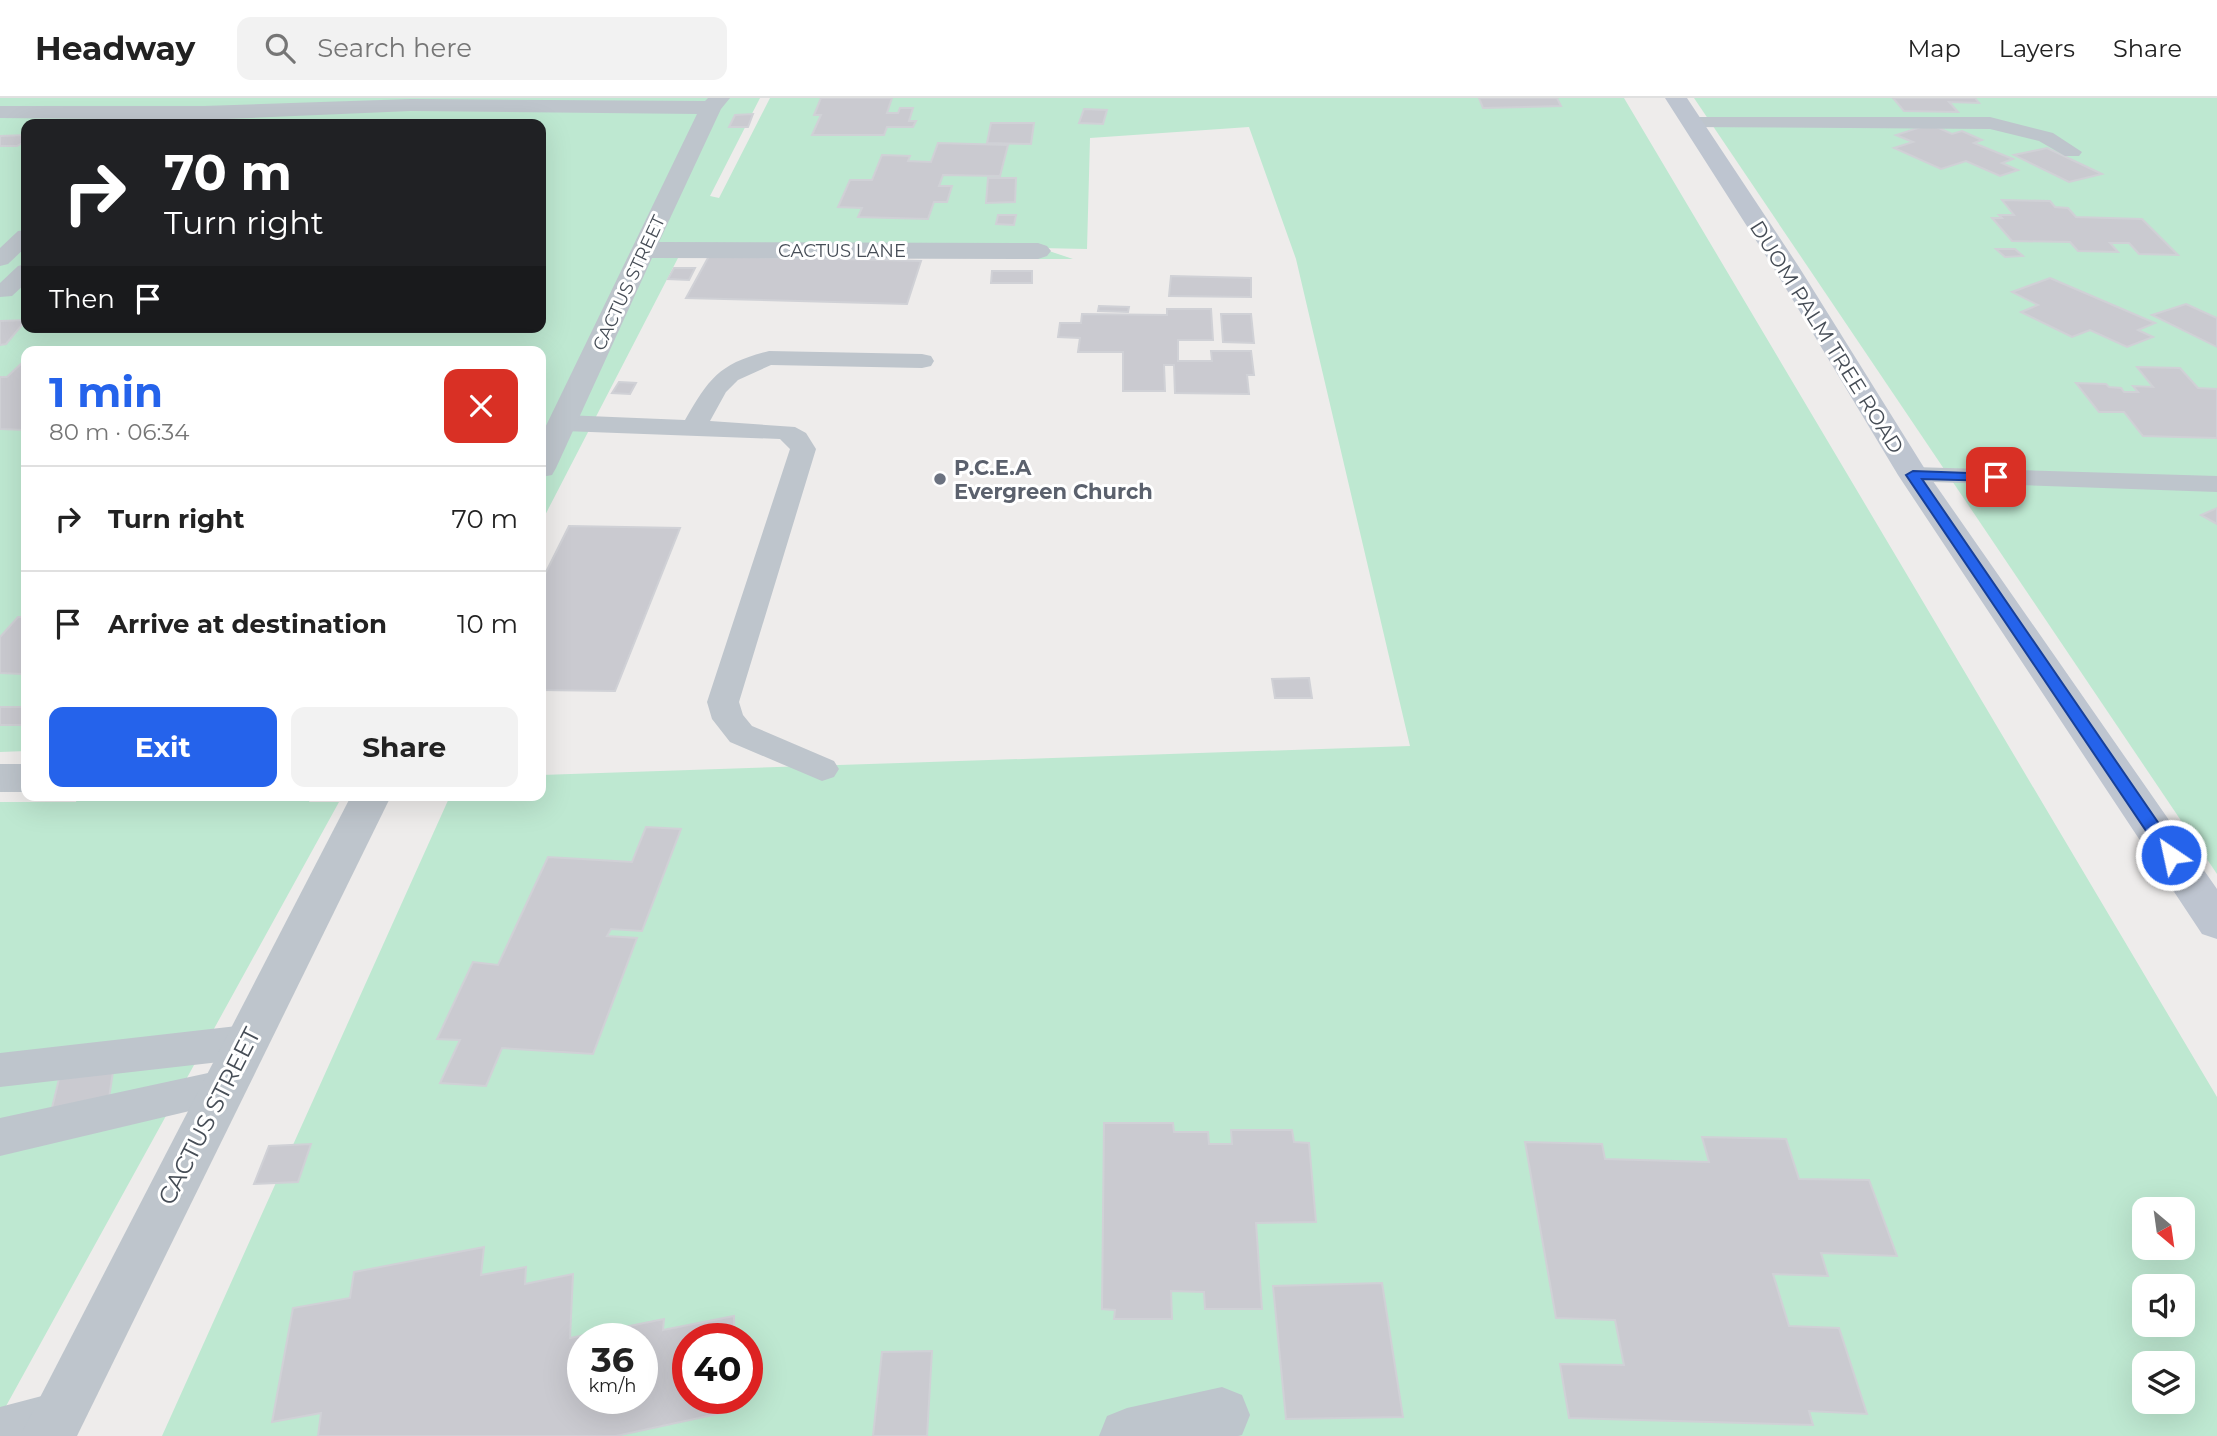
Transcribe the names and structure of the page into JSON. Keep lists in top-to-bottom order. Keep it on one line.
{"streets":{"street":["CACTUS LANE","CACTUS STREET","DUOM PALM TREE ROAD"]},"crossings":[["CACTUS LANE","CACTUS STREET"]],"places":["P.C.E.A Evergreen Church"],"north":"bottom right","page":{"header":"Headway","search":"Search here","nav":["Map","Layers","Share"],"turn":["70 m","Turn right"],"then":"Then","heading":["1 min","80 m · 06:34"],"list":[{"name":"Turn right","value":"70 m"},{"name":"Arrive at destination","value":"10 m"}],"buttons":["Exit","Share"],"speed":"36 km/h","limit":"40"}}
